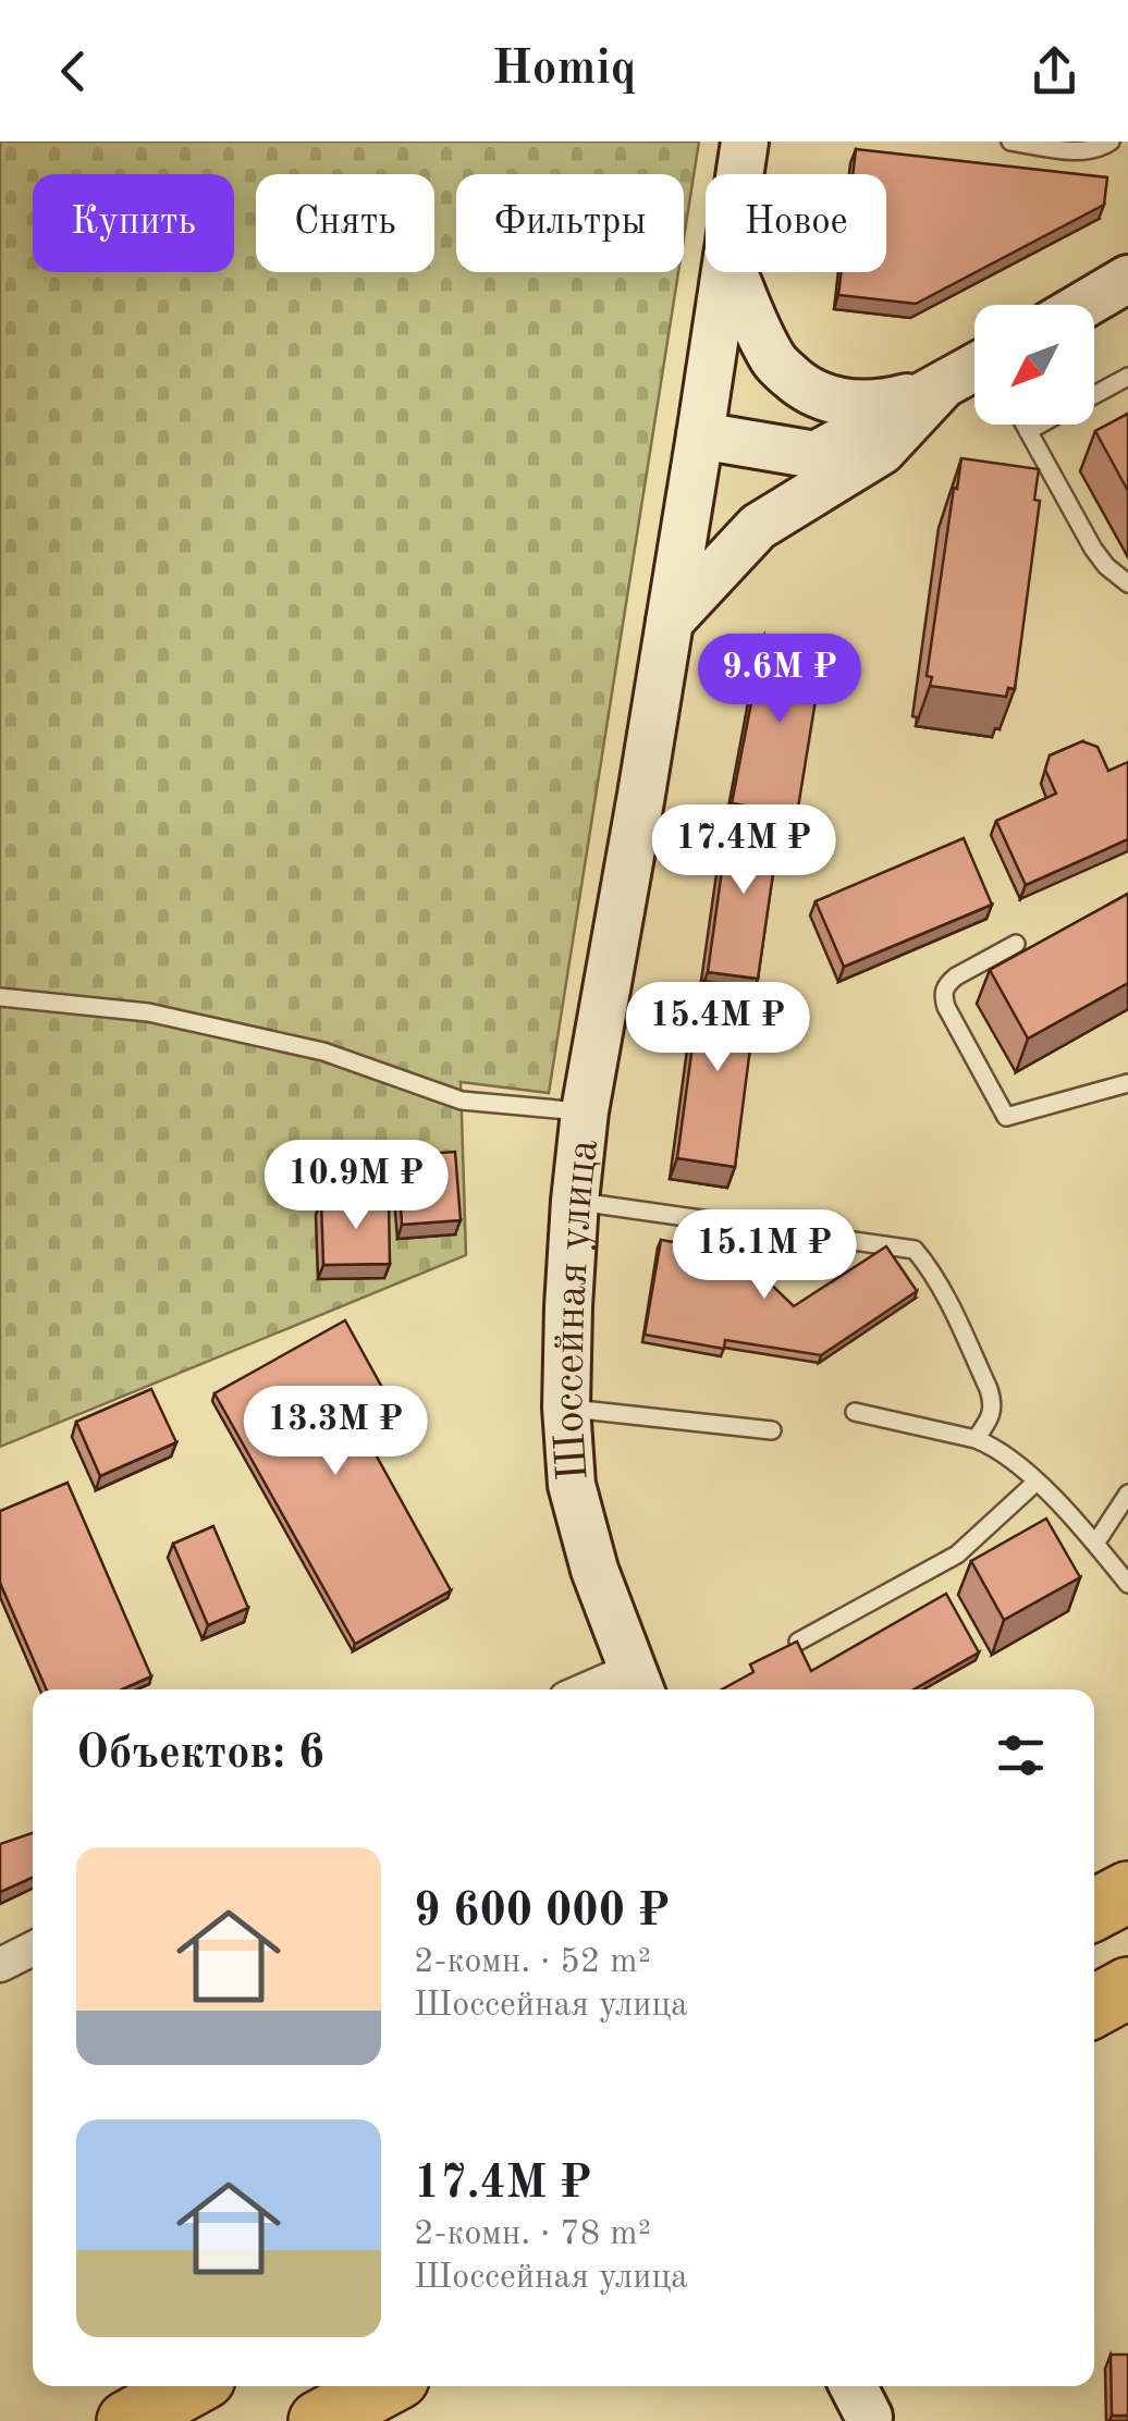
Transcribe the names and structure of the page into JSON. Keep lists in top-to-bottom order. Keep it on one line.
{"streets":{"main road":["Шоссейная улица"]},"north":"bottom left","page":{"header":"Homiq","chip":["Купить","Снять","Фильтры","Новое"],"price":["9.6M ₽","17.4M ₽","15.4M ₽","10.9M ₽","15.1M ₽","13.3M ₽"],"heading":"Объектов: 6","list":[{"name":"9 600 000 ₽","note":"2-комн. · 52 m² · Шоссейная улица"},{"name":"17.4M ₽","note":"2-комн. · 78 m² · Шоссейная улица"}]}}
